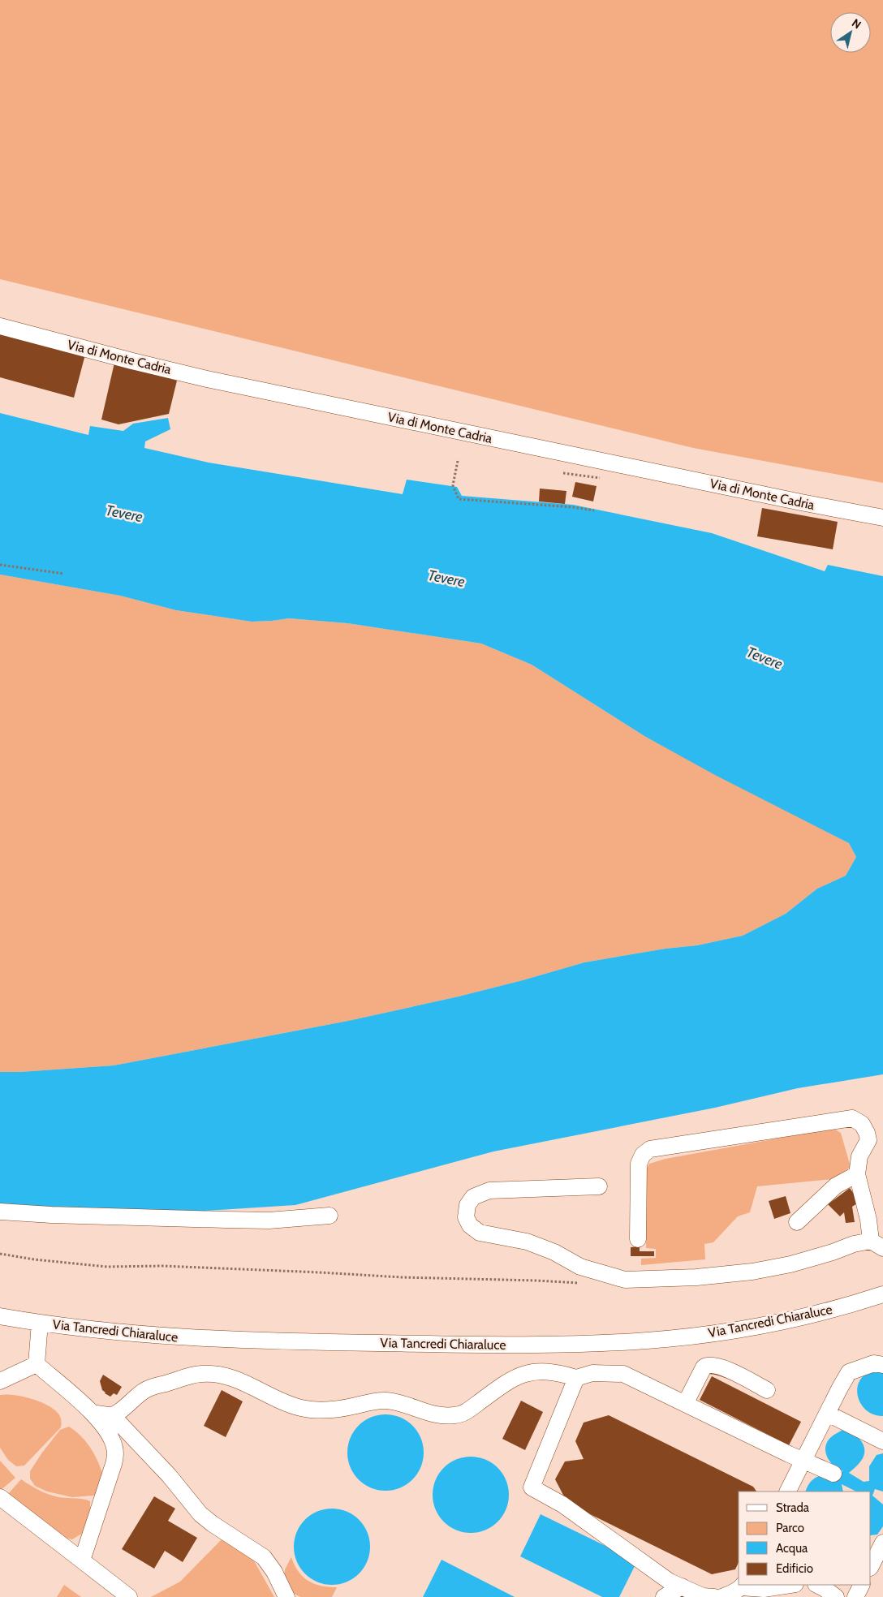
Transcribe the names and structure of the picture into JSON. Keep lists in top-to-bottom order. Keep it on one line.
{"streets":{"street":["Via di Monte Cadria","Via Tancredi Chiaraluce"]},"water":["Tevere"],"legend":["Strada","Parco","Acqua","Edificio"],"north":"top right"}
